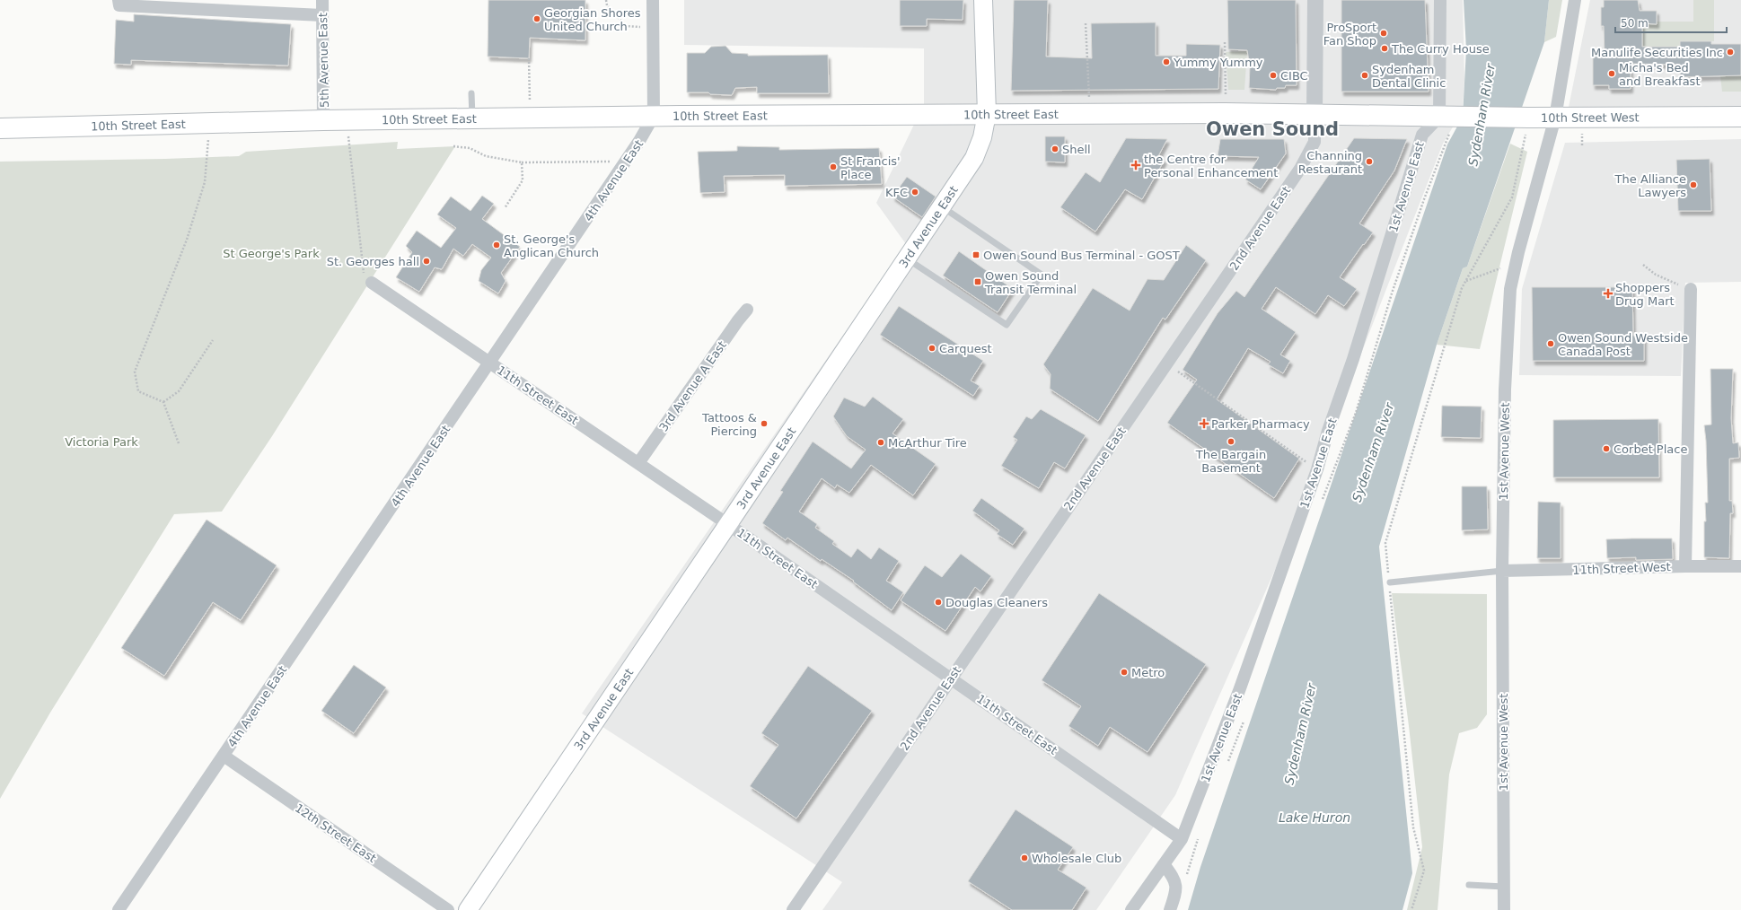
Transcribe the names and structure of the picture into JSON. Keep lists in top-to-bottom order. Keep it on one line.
{"streets":{"main road":["10th Street East","10th Street West","3rd Avenue East"],"street":["5th Avenue East","4th Avenue East","1st Avenue East","2nd Avenue East","3rd Avenue A East","11th Street East","1st Avenue West","11th Street West","12th Street East"]},"crossings":[["5th Avenue East","10th Street East"],["10th Street East","10th Street West"],["10th Street East","4th Avenue East"],["10th Street East","1st Avenue East"],["10th Street East","3rd Avenue East"],["10th Street East","2nd Avenue East"],["10th Street West","1st Avenue East"],["10th Street West","1st Avenue West"],["4th Avenue East","11th Street East"],["4th Avenue East","12th Street East"],["1st Avenue East","11th Street East"],["3rd Avenue East","11th Street East"],["2nd Avenue East","11th Street East"],["3rd Avenue A East","11th Street East"],["1st Avenue West","11th Street West"]],"districts":["Owen Sound"],"water":["Sydenham River","Lake Huron"],"parks":["St George's Park","Victoria Park"],"places":{"other":["Georgian Shores United Church","ProSport Fan Shop","The Curry House","Manulife Securities Inc","Yummy Yummy","Micha's Bed and Breakfast","CIBC","Sydenham Dental Clinic","Shell","Channing Restaurant","St Francis' Place","The Alliance Lawyers","KFC","St. George's Anglican Church","St. Georges hall","Owen Sound Westside Canada Post","Carquest","Tattoos & Piercing","The Bargain Basement","McArthur Tire","Corbet Place","Douglas Cleaners","Metro","Wholesale Club"],"health":["the Centre for Personal Enhancement","Shoppers Drug Mart","Parker Pharmacy"],"transit":["Owen Sound Bus Terminal - GOST","Owen Sound Transit Terminal"]},"scale_bar":"50 m"}
